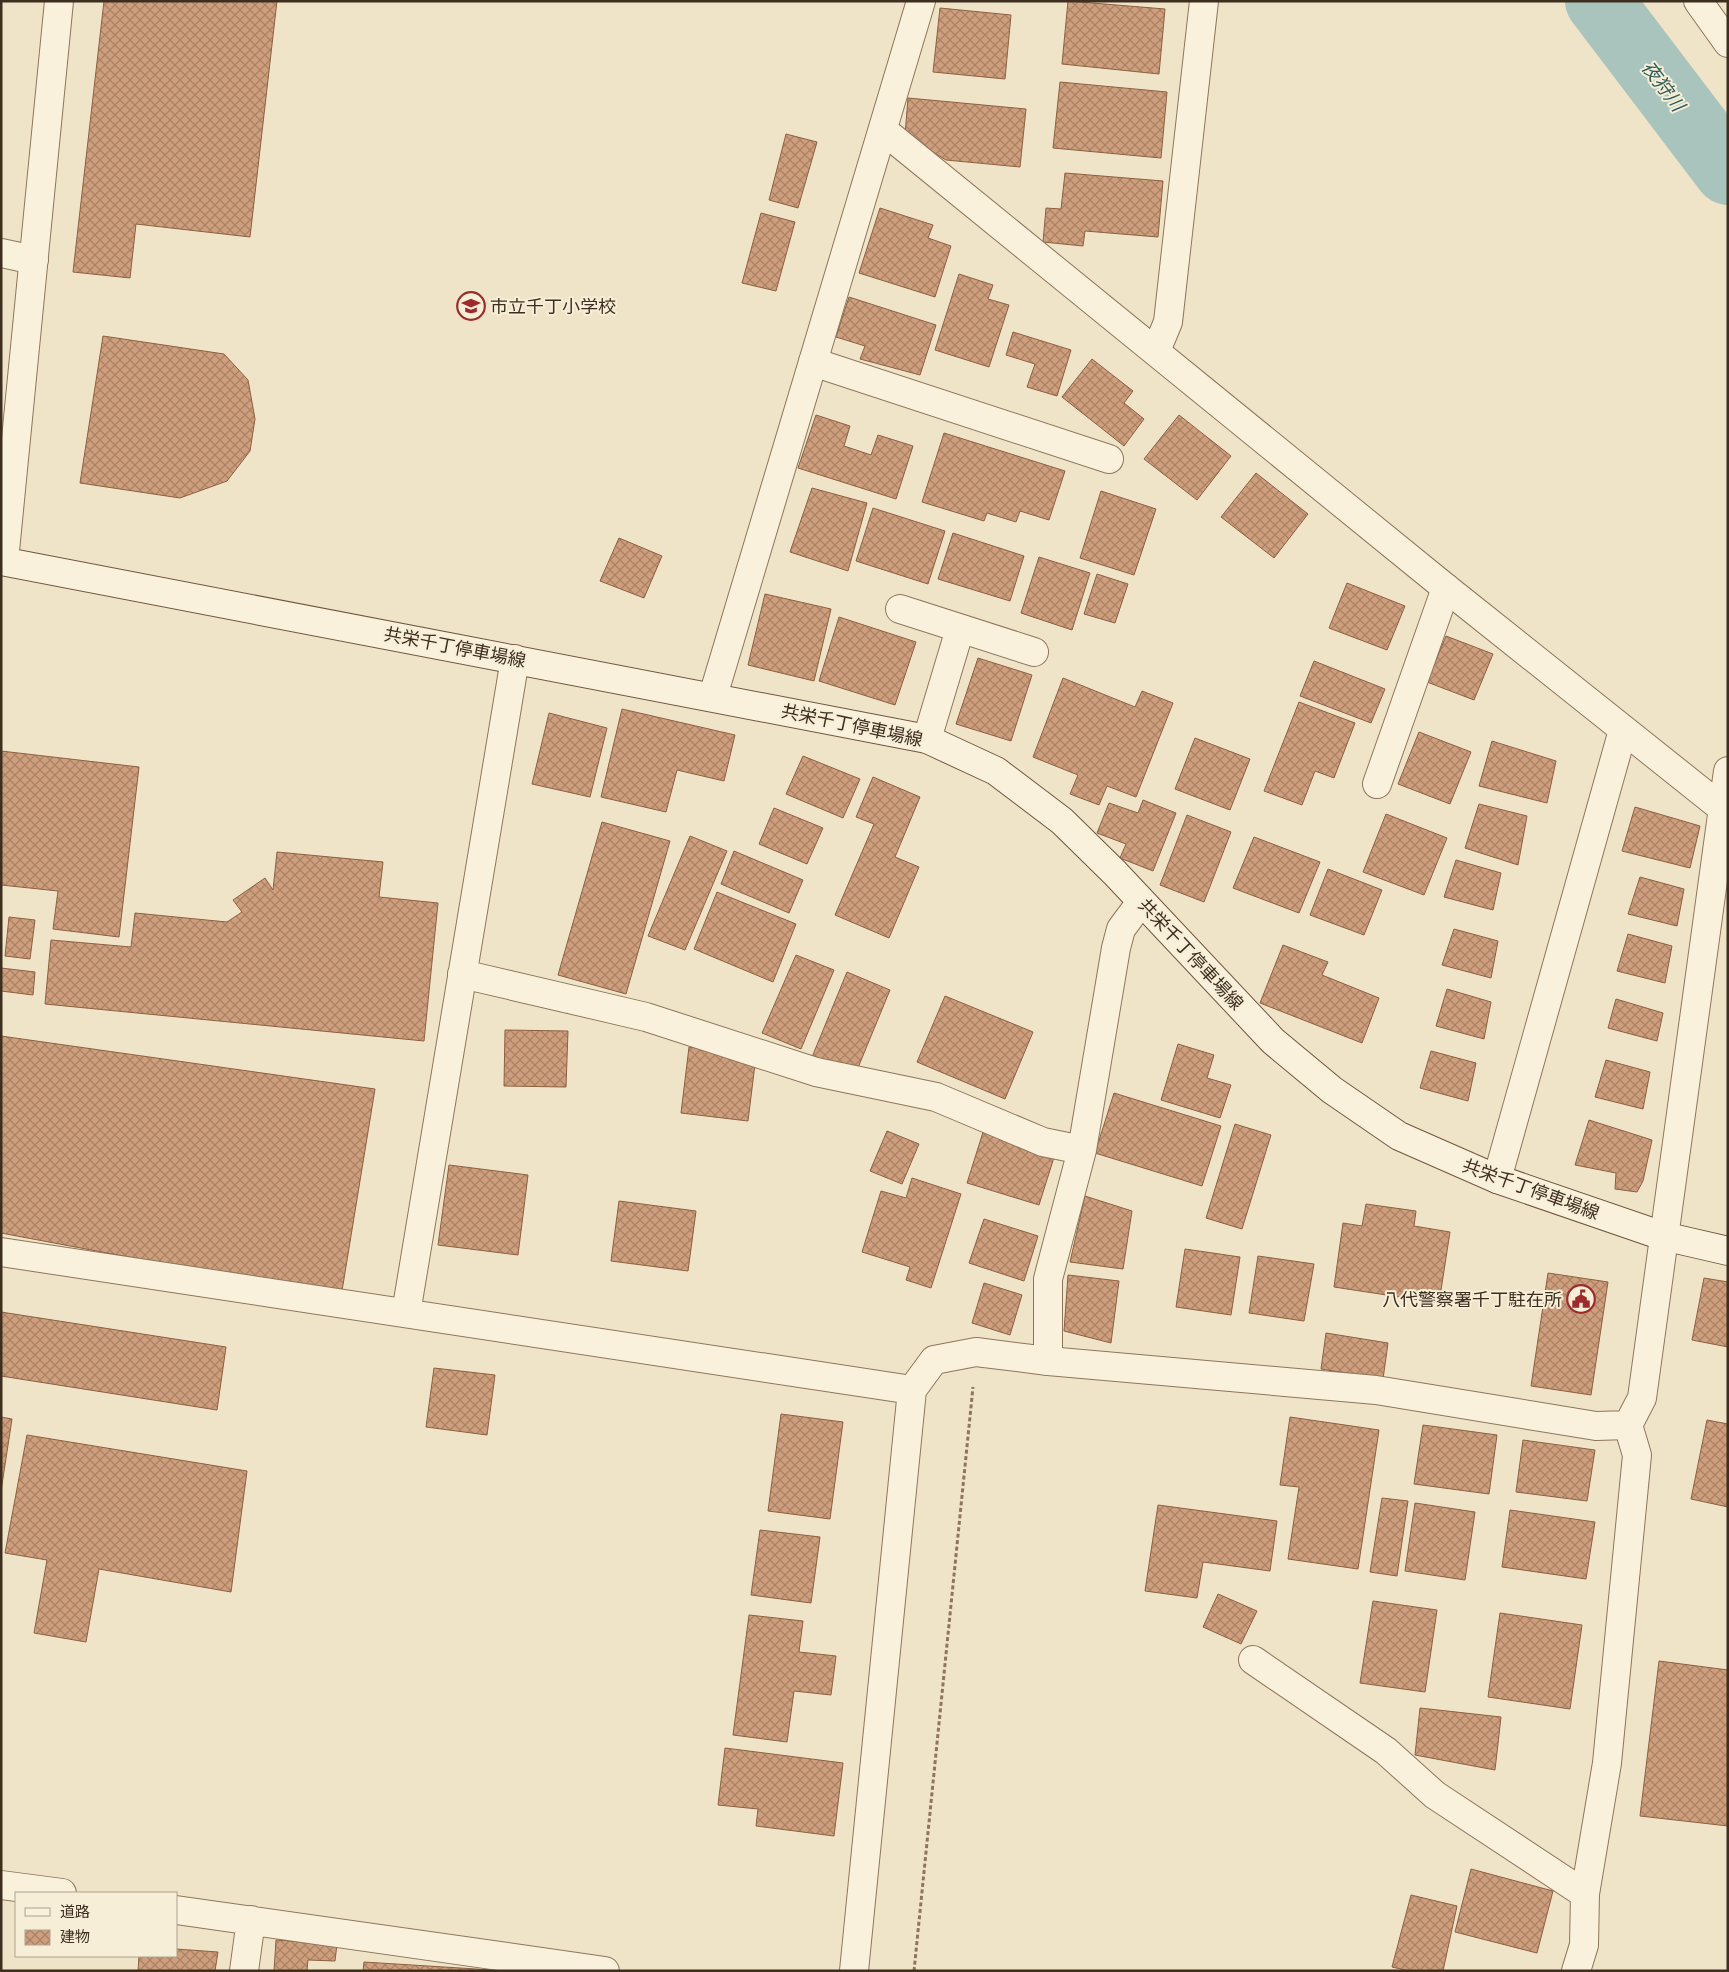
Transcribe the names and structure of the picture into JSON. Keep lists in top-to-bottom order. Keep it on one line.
{"streets":{"street":["共栄千丁停車場線"]},"water":["夜狩川"],"places":{"school or university":["市立千丁小学校"],"public building":["八代警察署千丁駐在所"]},"legend":["道路","建物"]}
